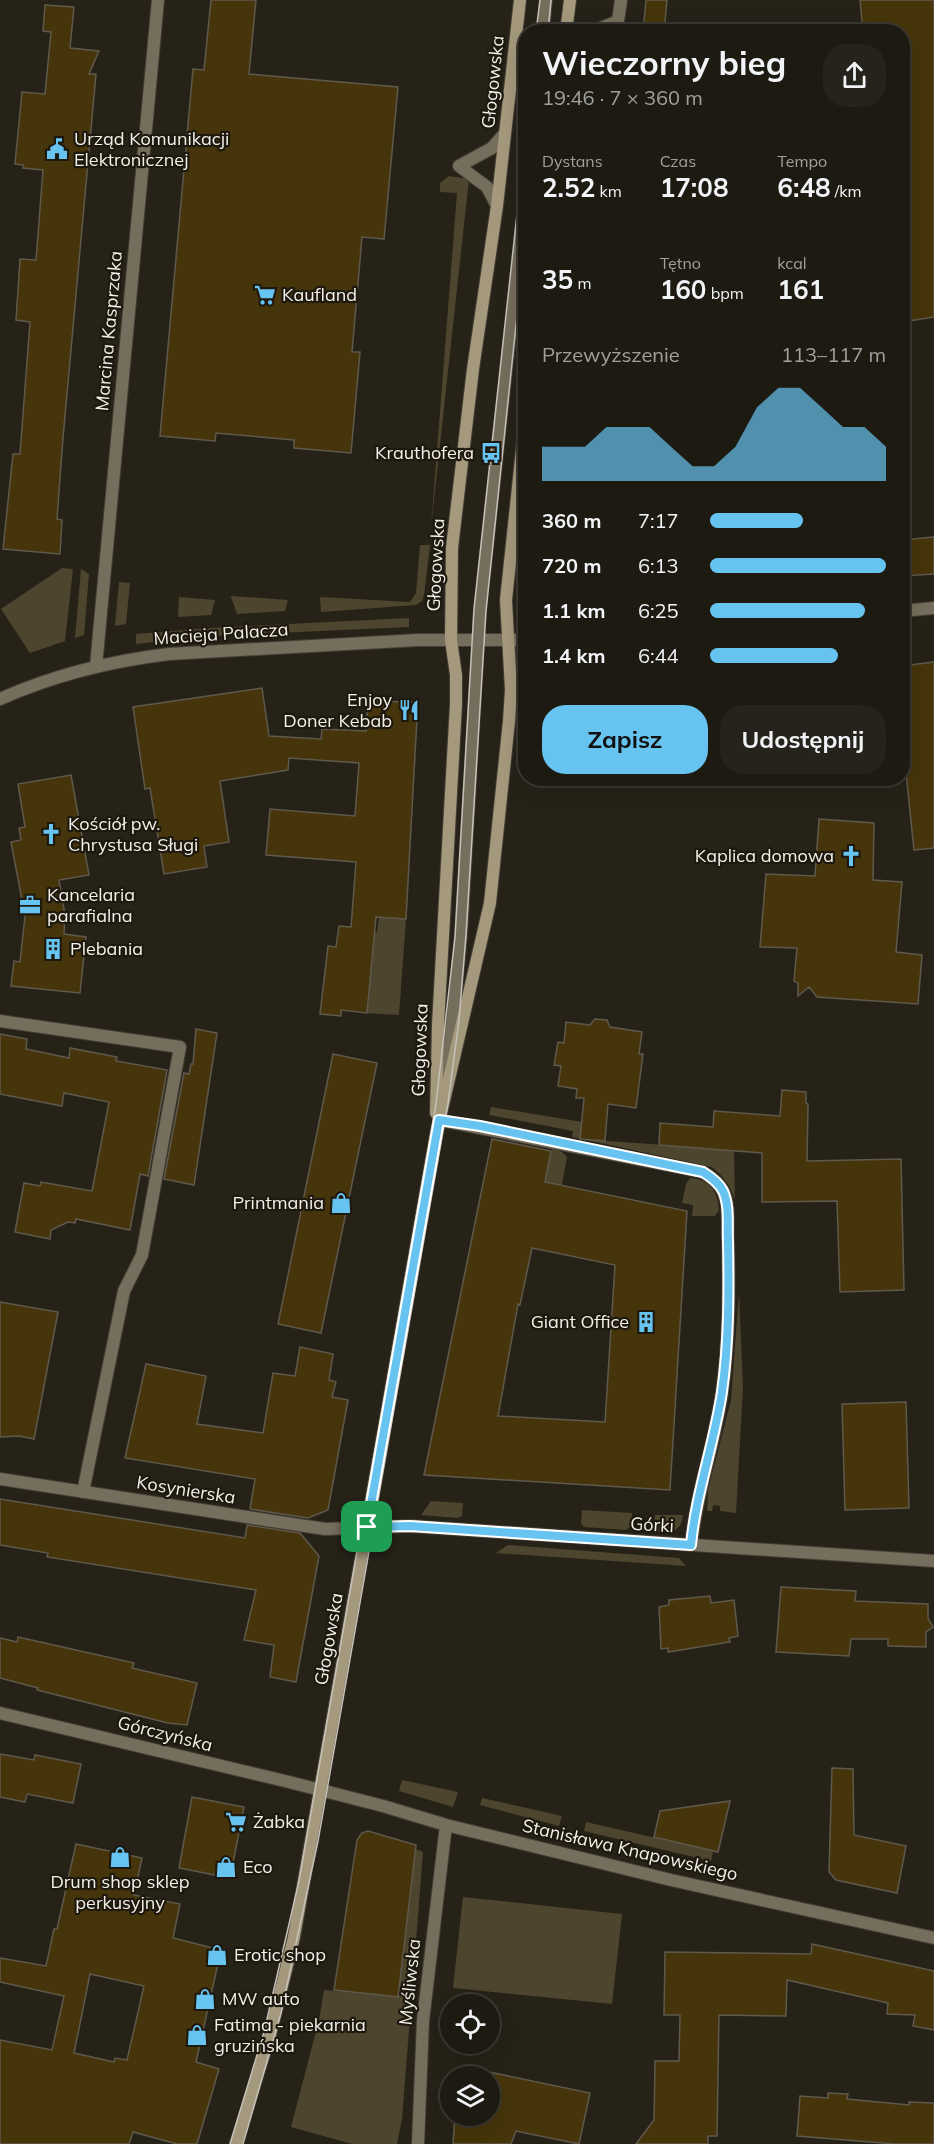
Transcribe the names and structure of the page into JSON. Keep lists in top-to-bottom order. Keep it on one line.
{"streets":{"street":["Głogowska","Marcina Kasprzaka","Macieja Palacza","Kosynierska","Górki","Górczyńska","Stanisława Knapowskiego","Myśliwska"]},"crossings":[["Głogowska","Macieja Palacza"],["Głogowska","Kosynierska"],["Głogowska","Górki"],["Głogowska","Górczyńska"],["Głogowska","Stanisława Knapowskiego"],["Marcina Kasprzaka","Macieja Palacza"],["Kosynierska","Górki"],["Górczyńska","Stanisława Knapowskiego"],["Stanisława Knapowskiego","Myśliwska"]],"places":{"public building":["Urząd Komunikacji Elektronicznej"],"supermarket":["Kaufland","Żabka"],"bus stop":["Krauthofera"],"restaurant":["Enjoy Doner Kebab"],"church":["Kościół pw. Chrystusa Sługi","Kaplica domowa"],"office":["Kancelaria parafialna"],"building":["Plebania","Giant Office"],"shop":["Printmania","Drum shop sklep perkusyjny","Eco","Erotic shop","MW auto","Fatima - piekarnia gruzińska"]},"page":{"heading":["Wieczorny bieg","19:46 · 7 × 360 m"],"stats":[["Dystans","2.52 km"],["Czas","17:08"],["Tempo","6:48 /km"],["35 m"],["Tętno","160 bpm"],["kcal","161"]],"chart":["Przewyższenie","113–117 m"],"list":[{"name":"360 m","note":"7:17"},{"name":"720 m","note":"6:13"},{"name":"1.1 km","note":"6:25"},{"name":"1.4 km","note":"6:44"}],"buttons":["Zapisz","Udostępnij"]}}
